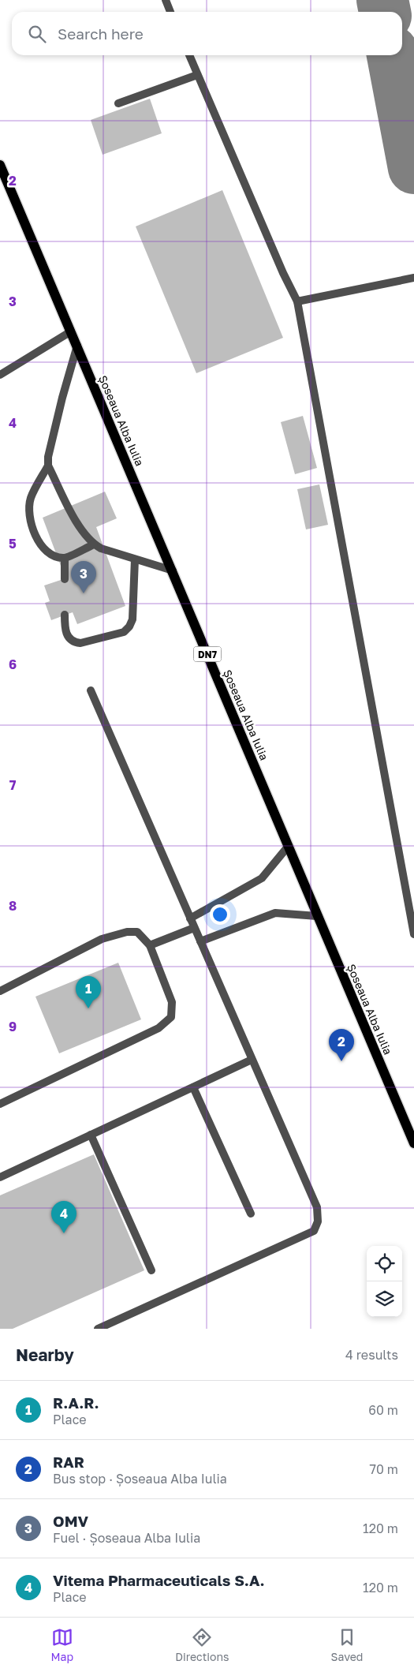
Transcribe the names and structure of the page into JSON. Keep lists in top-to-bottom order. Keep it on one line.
{"streets":{"main road":["Șoseaua Alba Iulia","DN7"]},"page":{"search":"Search here","pins":["3","1","2","4"],"heading":["Nearby","4 results"],"list":[{"mark":"1","name":"R.A.R.","note":"Place","value":"60 m"},{"mark":"2","name":"RAR","note":"Bus stop · Șoseaua Alba Iulia","value":"70 m"},{"mark":"3","name":"OMV","note":"Fuel · Șoseaua Alba Iulia","value":"120 m"},{"mark":"4","name":"Vitema Pharmaceuticals S.A.","note":"Place","value":"120 m"}],"nav":["Map","Directions","Saved"]},"grid":{"rows":["2","3","4","5","6","7","8","9"]}}
